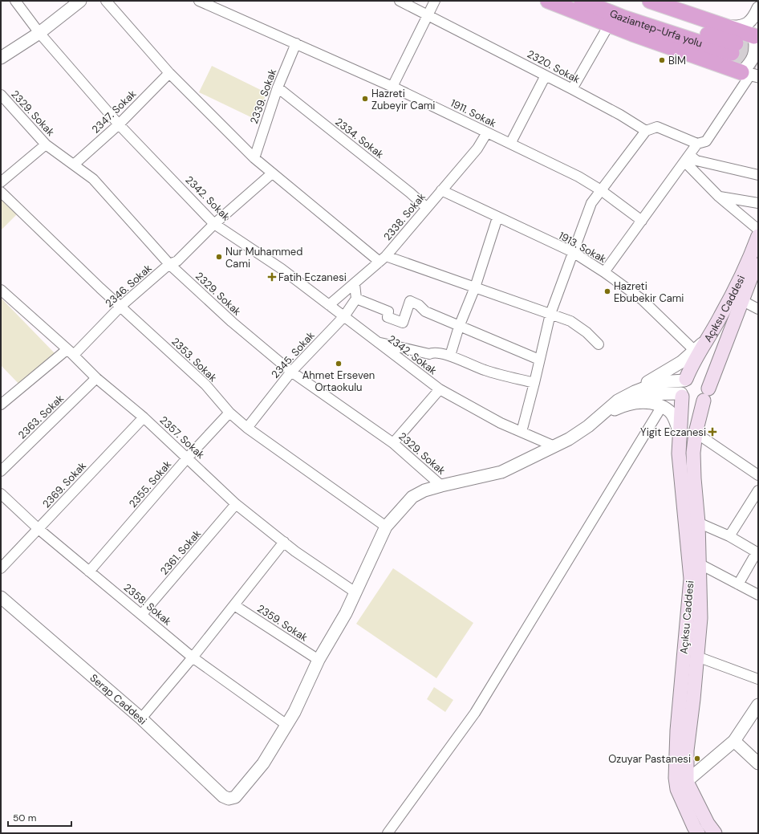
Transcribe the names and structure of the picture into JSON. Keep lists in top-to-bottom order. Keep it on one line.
{"streets":{"highway":["Gaziantep-Urfa yolu"],"main road":["Açıksu Caddesi"],"street":["2320. Sokak","2339. Sokak","2347. Sokak","2329. Sokak","1911. Sokak","2334. Sokak","2342. Sokak","2338. Sokak","1913. Sokak","2346. Sokak","2345. Sokak","2353. Sokak","2363. Sokak","2357. Sokak","2355. Sokak","2369. Sokak","2361. Sokak","2358. Sokak","2359. Sokak","Serap Caddesi"]},"crossings":[["2339. Sokak","1911. Sokak"],["2339. Sokak","2334. Sokak"],["2347. Sokak","2329. Sokak"],["2347. Sokak","2342. Sokak"],["2329. Sokak","2346. Sokak"],["2329. Sokak","2345. Sokak"],["1911. Sokak","2338. Sokak"],["2334. Sokak","2338. Sokak"],["2342. Sokak","2338. Sokak"],["2342. Sokak","2346. Sokak"],["2342. Sokak","2345. Sokak"],["2338. Sokak","1913. Sokak"],["2346. Sokak","2353. Sokak"],["2346. Sokak","2357. Sokak"],["2345. Sokak","2353. Sokak"],["2353. Sokak","2355. Sokak"],["2363. Sokak","2357. Sokak"],["2357. Sokak","2355. Sokak"],["2357. Sokak","2369. Sokak"],["2357. Sokak","2361. Sokak"],["2355. Sokak","2358. Sokak"],["2369. Sokak","2358. Sokak"],["2361. Sokak","2358. Sokak"],["2358. Sokak","Serap Caddesi"]],"places":{"other":["BİM","Hazreti Zubeyir Cami","Nur Muhammed Cami","Hazreti Ebubekir Cami","Ahmet Erseven Ortaokulu","Ozuyar Pastanesi"],"health":["Fatih Eczanesi","Yigit Eczanesi"]},"scale_bar":"50 m"}
